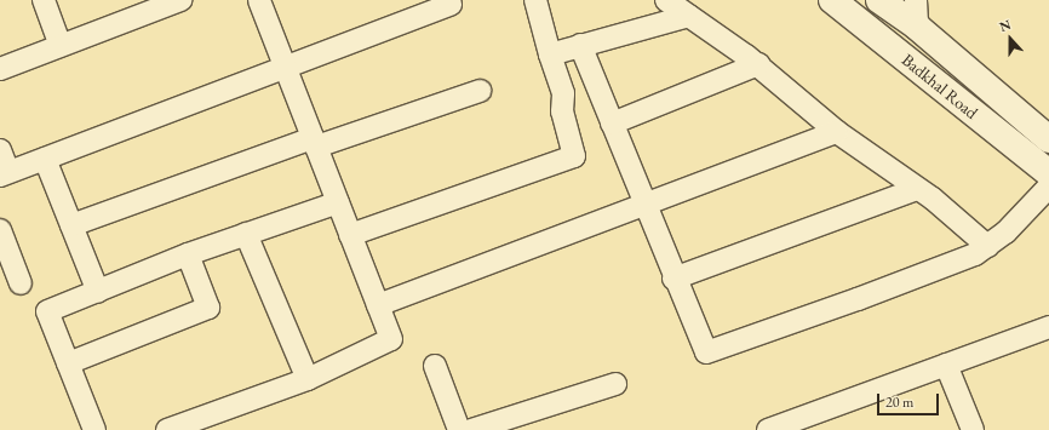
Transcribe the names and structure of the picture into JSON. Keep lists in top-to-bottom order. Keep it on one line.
{"streets":{"street":["Badkhal Road"]},"scale_bar":"20 m","north":"top"}
